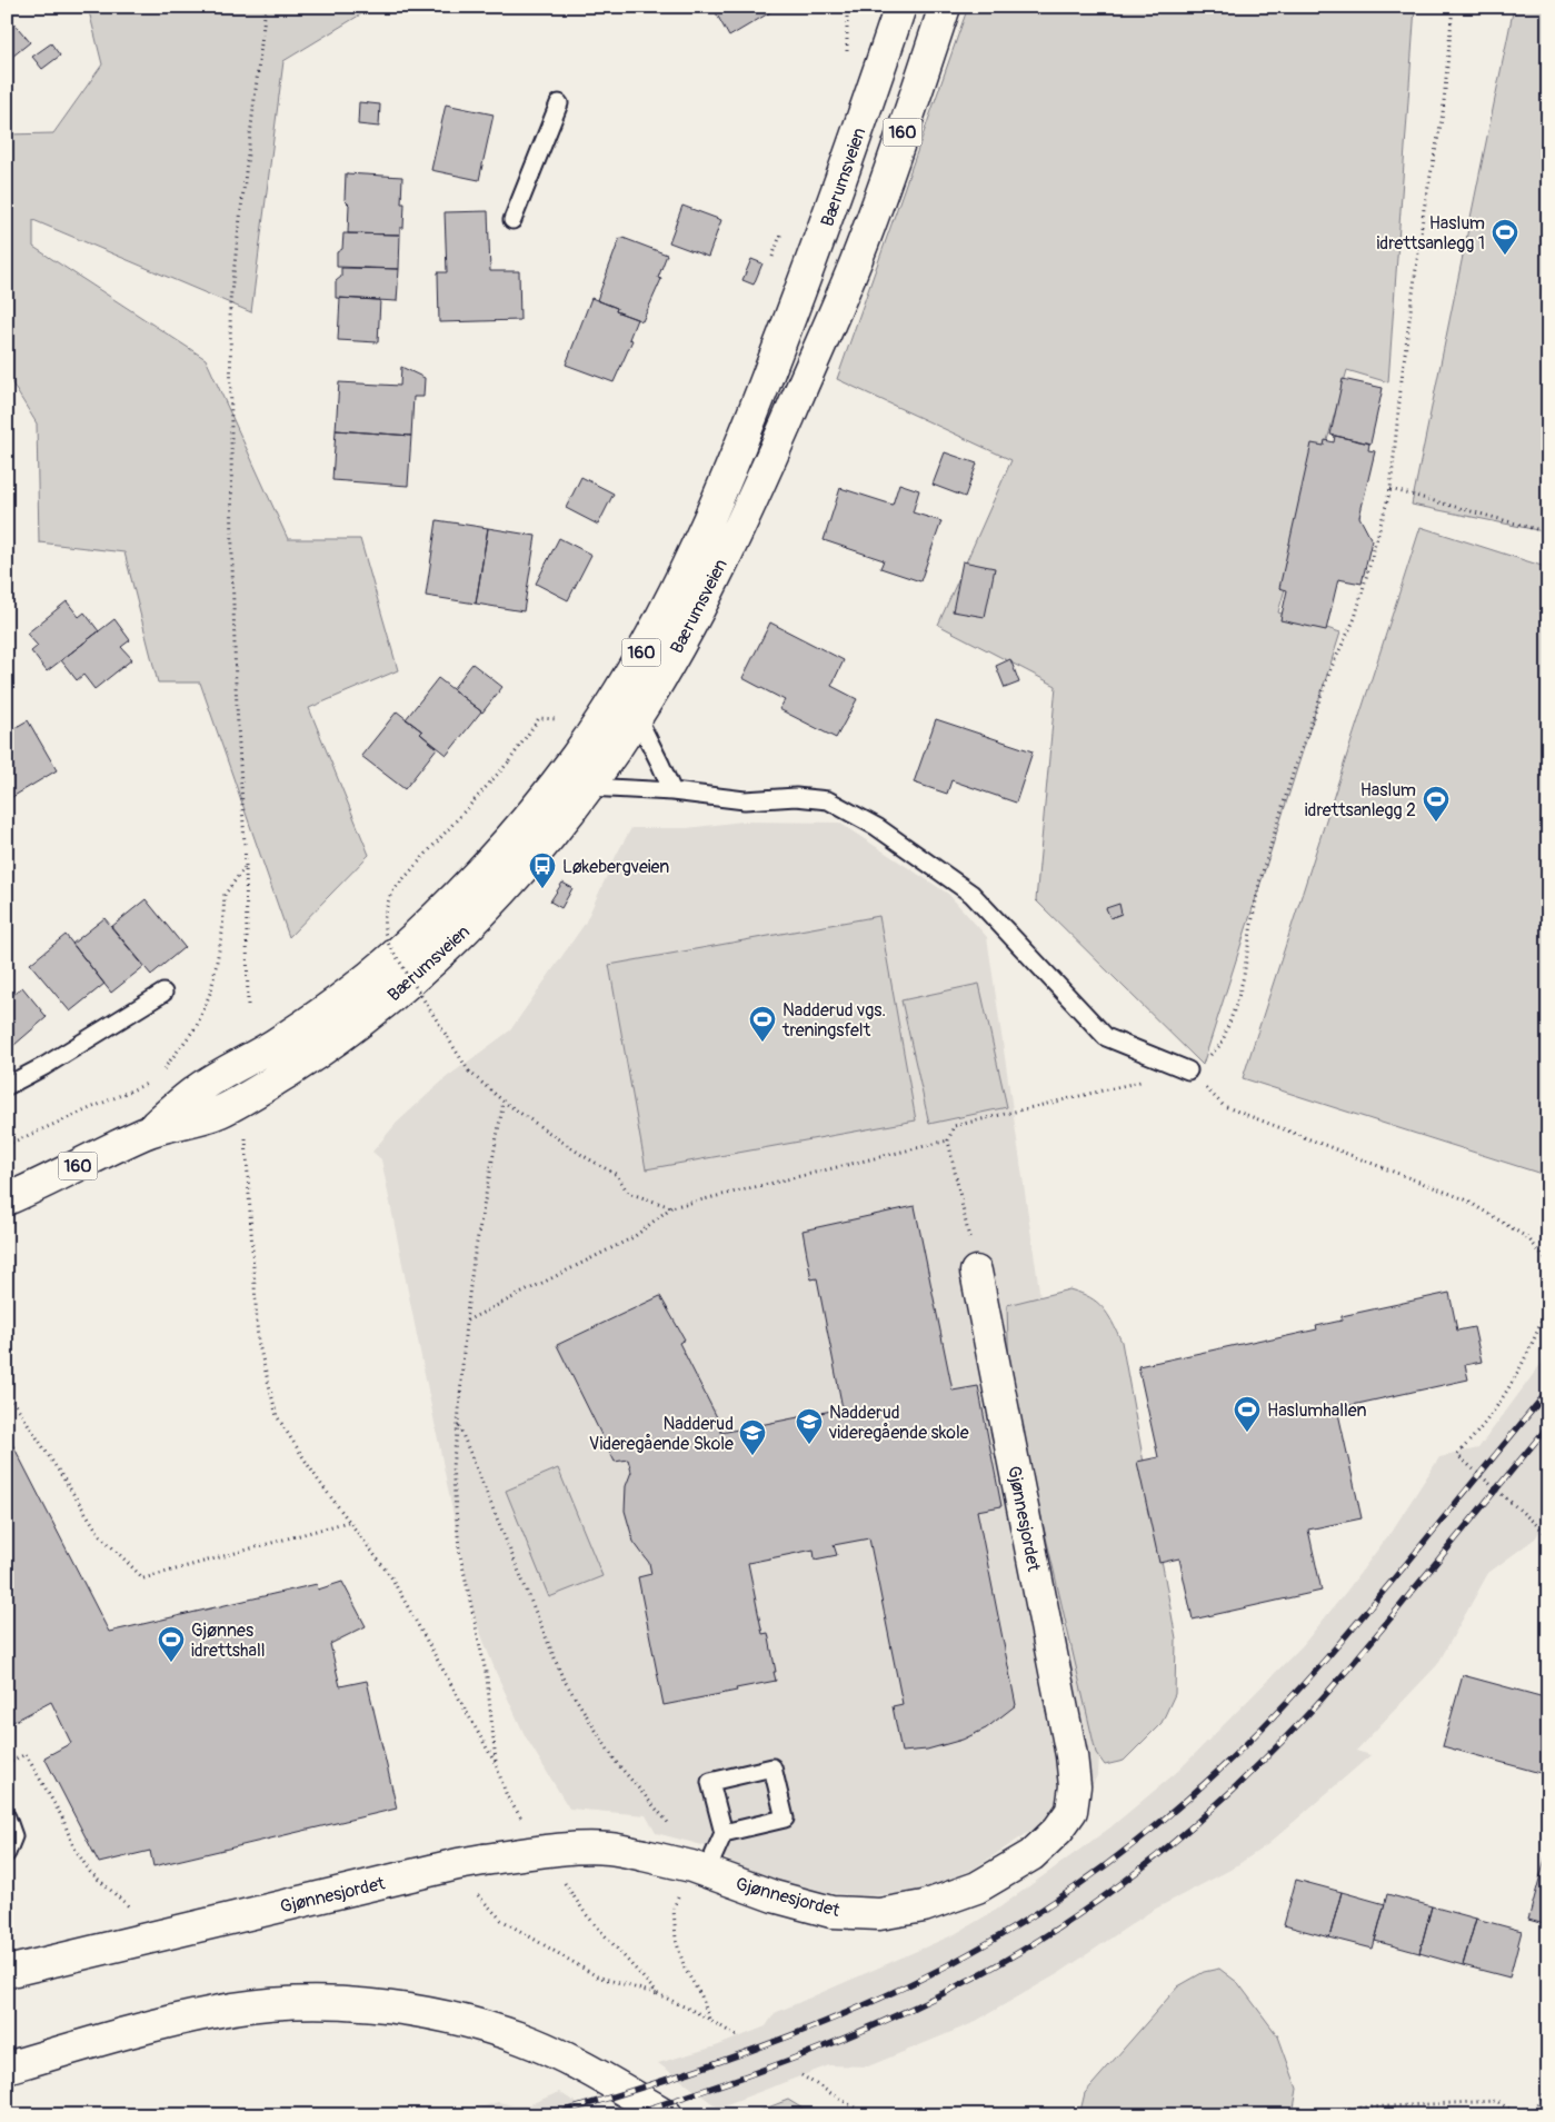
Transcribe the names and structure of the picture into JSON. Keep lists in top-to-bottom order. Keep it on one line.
{"streets":{"main road":["160","Bærumsveien","Gjønnesjordet"]},"places":{"sports":["Haslum idrettsanlegg 1","Haslum idrettsanlegg 2","Nadderud vgs. treningsfelt","Haslumhallen","Gjønnes idrettshall"],"bus stop":["Løkebergveien"],"school or university":["Nadderud videregående skole","Nadderud Videregående Skole"]}}
